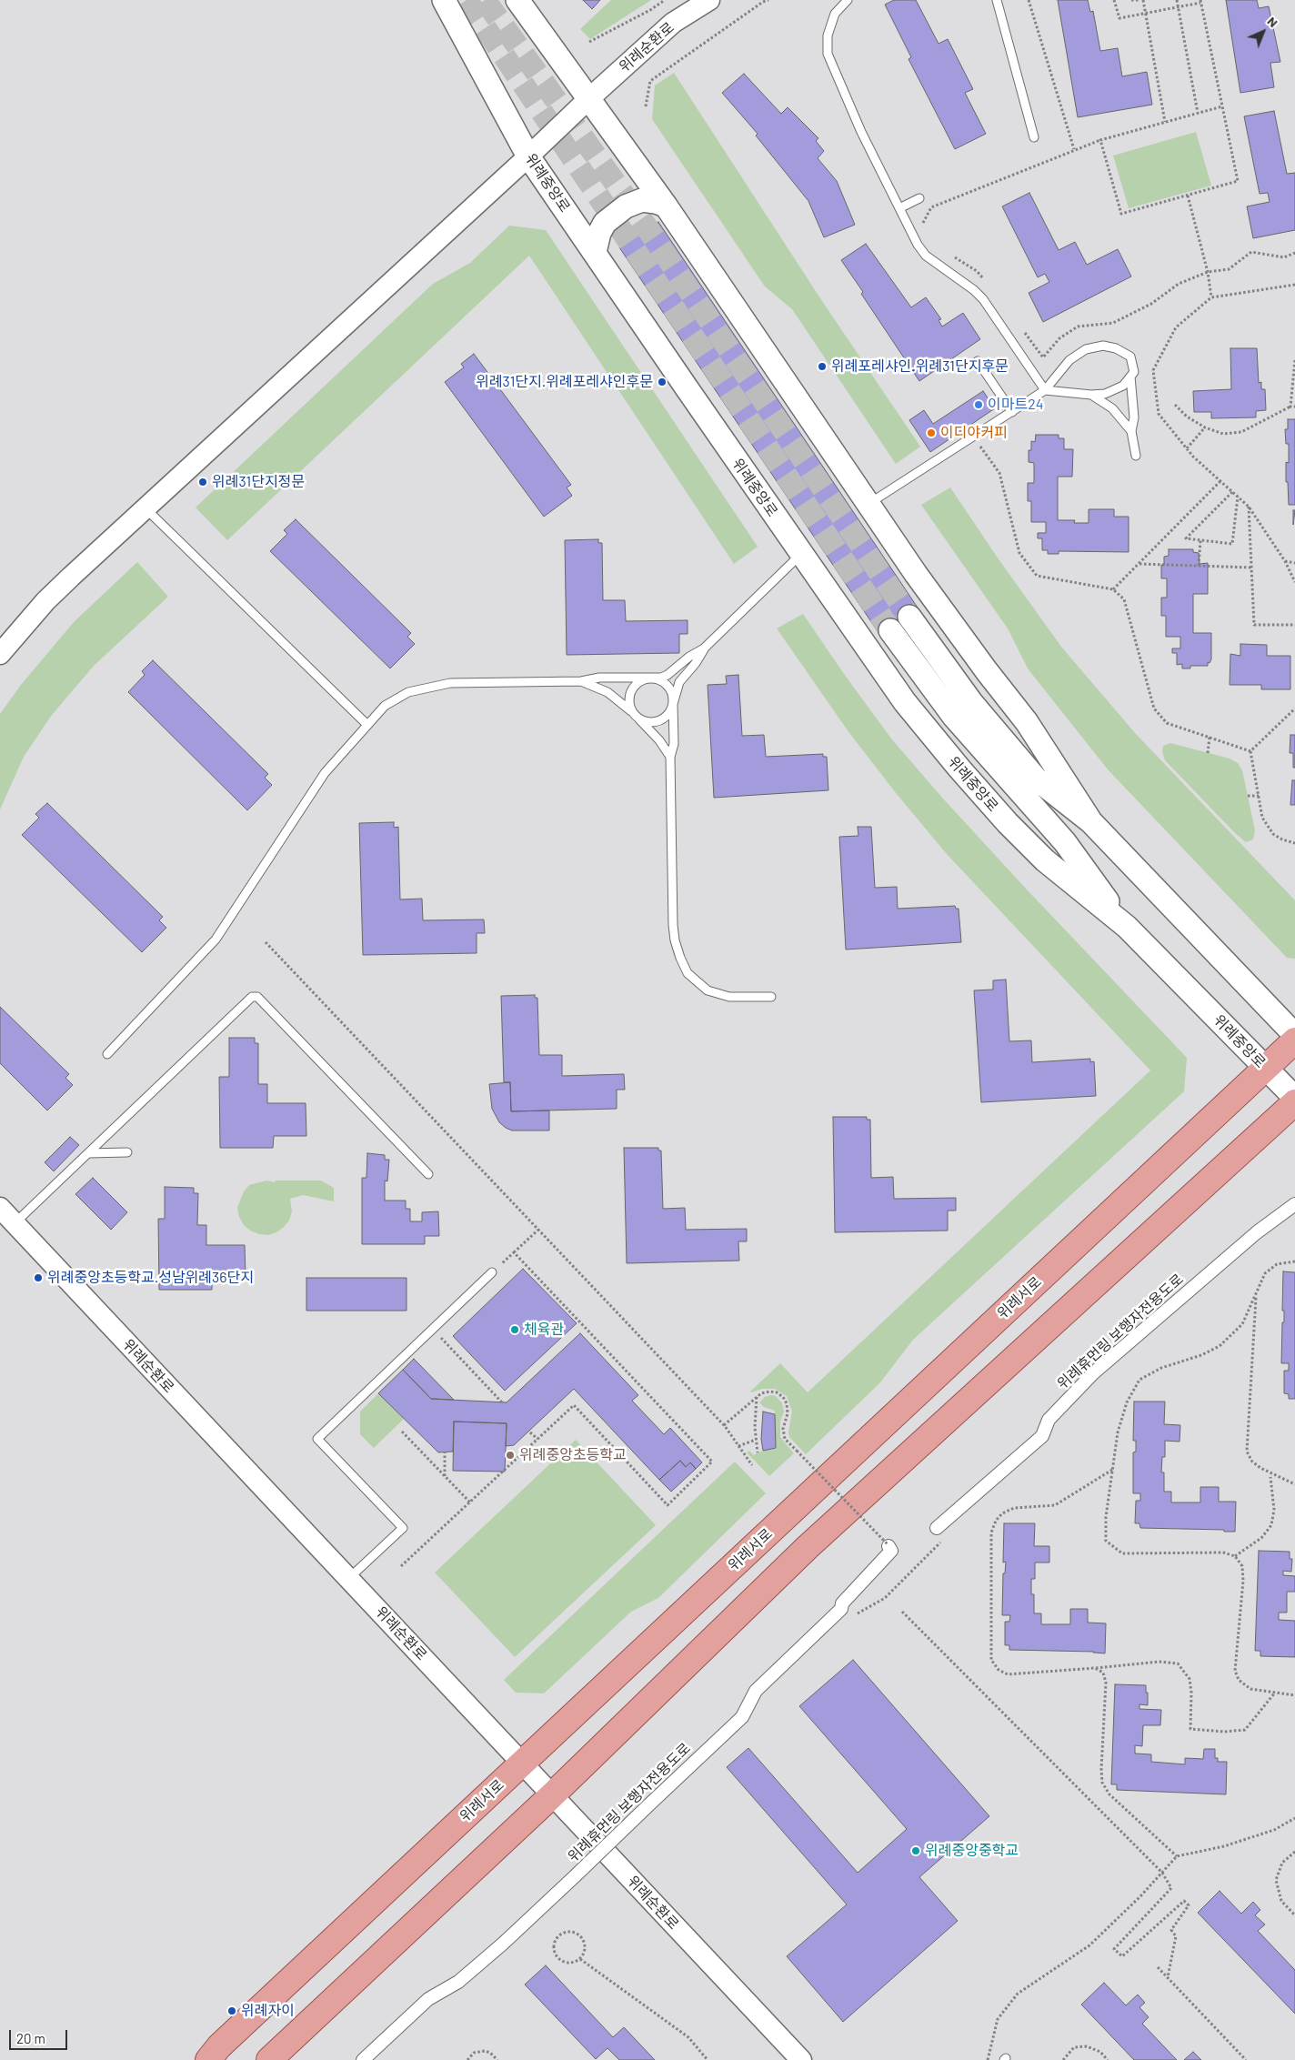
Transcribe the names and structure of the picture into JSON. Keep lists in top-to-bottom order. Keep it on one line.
{"streets":{"main road":["위례중앙로","위례서로"],"street":["위례순환로","위례휴먼링 보행자전용도로"]},"crossings":[["위례순환로","위례중앙로"],["위례순환로","위례서로"],["위례중앙로","위례서로"]],"places":["위례포레샤인.위례31단지후문","위례31단지.위례포레샤인후문","이마트24","이디야커피","위례31단지정문","위례중앙초등학교.성남위례36단지","체육관","위례중앙초등학교","위례중앙중학교","위례자이"],"scale_bar":"20 m","north":"top right"}
